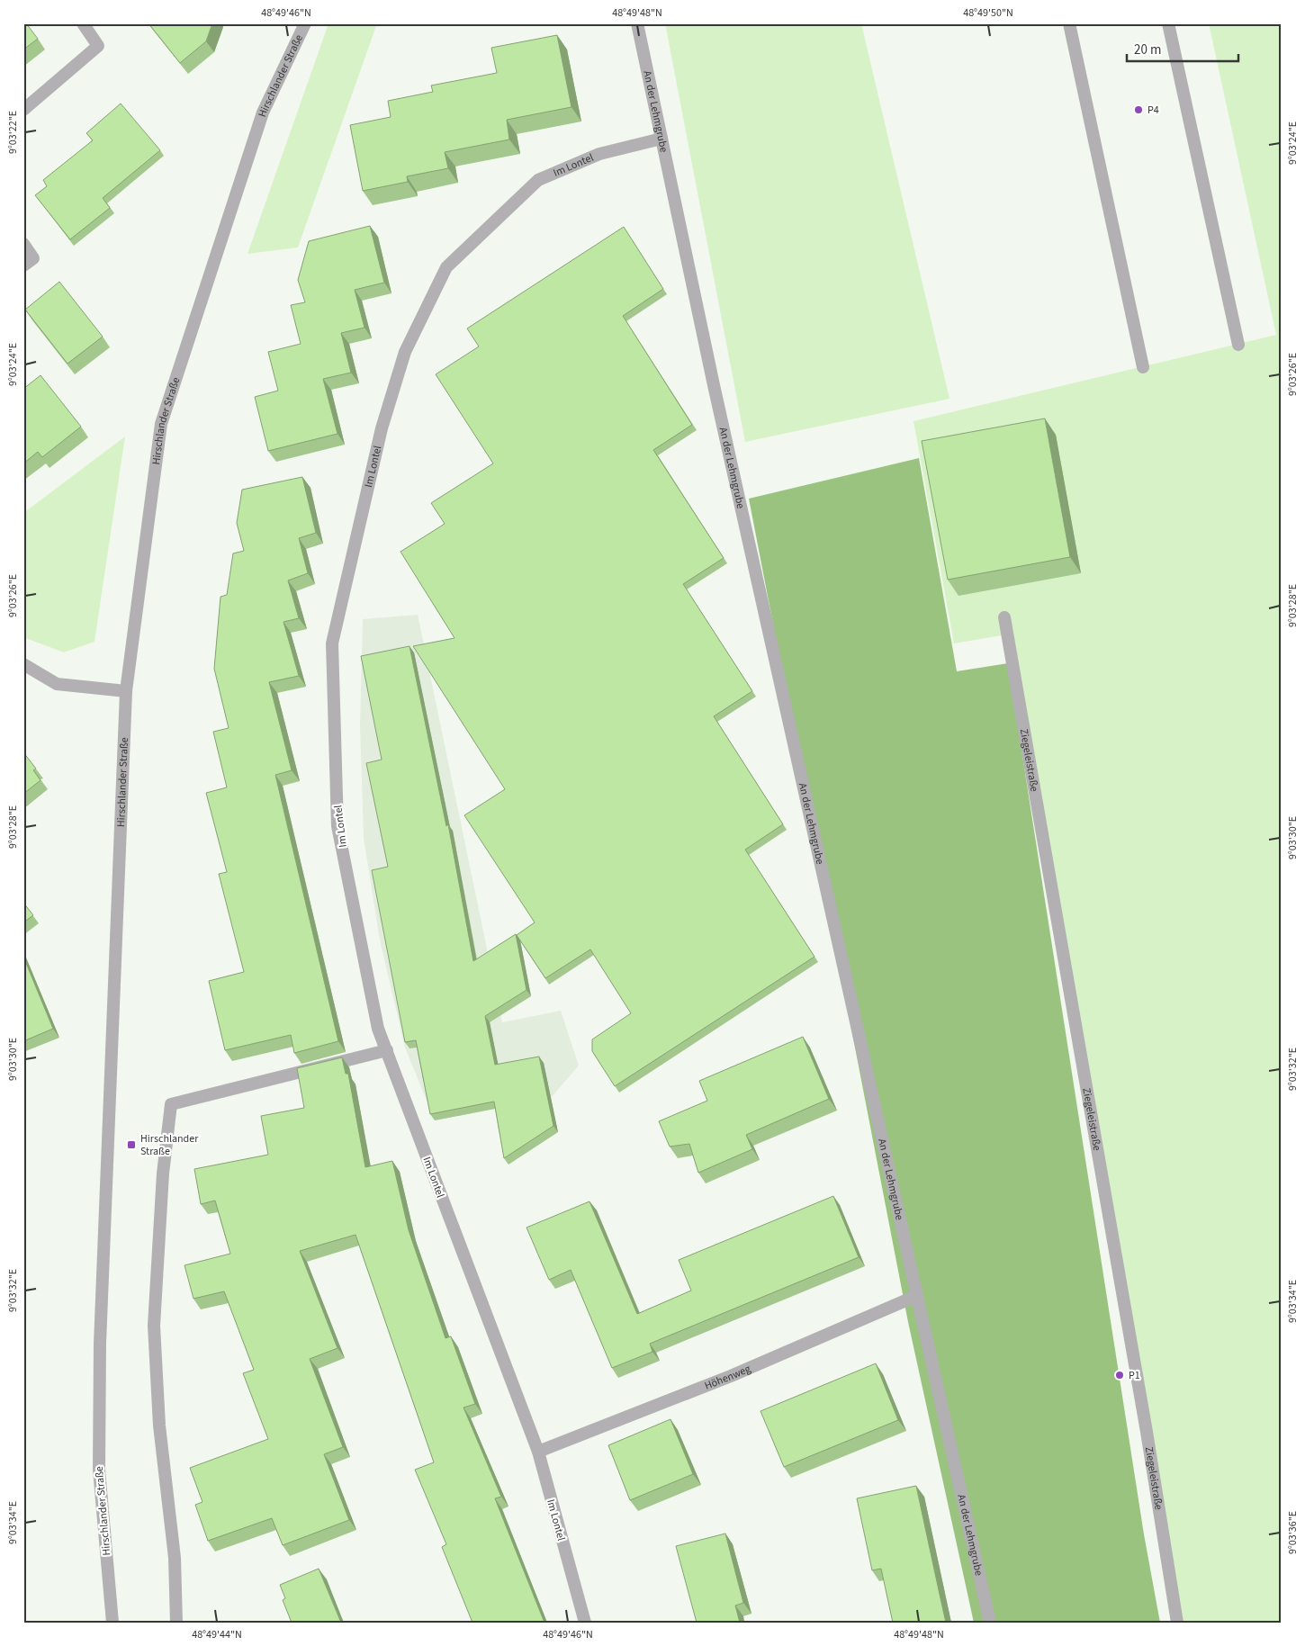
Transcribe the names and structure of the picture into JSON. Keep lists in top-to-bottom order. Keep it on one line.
{"streets":{"street":["Hirschlander Straße","An der Lehmgrube","Im Lontel","Ziegeleistraße","Höhenweg"]},"crossings":[["An der Lehmgrube","Im Lontel"],["An der Lehmgrube","Höhenweg"],["Im Lontel","Höhenweg"]],"places":{"other":["P4","P1"],"transit":["Hirschlander Straße"]},"scale_bar":"20 m","coordinates":["48°49'46\"N","48°49'48\"N","48°49'50\"N","9°03'22\"E","9°03'24\"E","9°03'26\"E","9°03'28\"E","9°03'30\"E","9°03'32\"E","9°03'34\"E","9°03'36\"E","48°49'44\"N"]}
